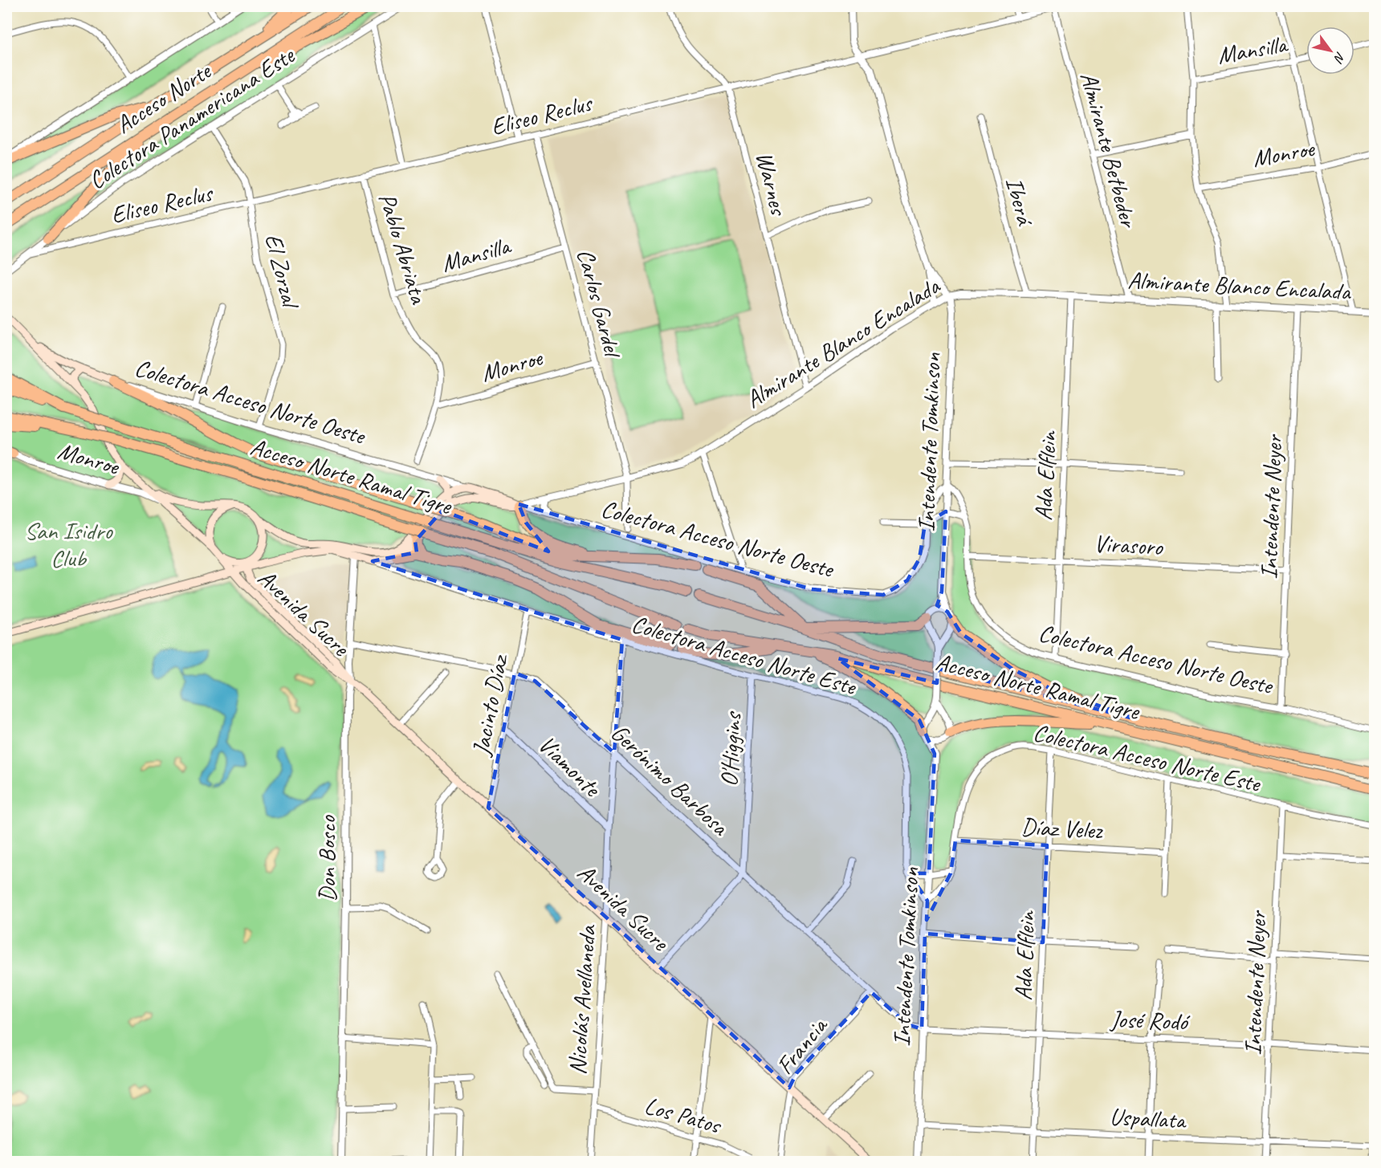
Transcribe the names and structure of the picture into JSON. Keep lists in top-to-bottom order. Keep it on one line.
{"streets":{"highway":["Acceso Norte","Acceso Norte Ramal Tigre"],"main road":["Almirante Blanco Encalada","Colectora Acceso Norte Oeste","Avenida Sucre"],"street":["Mansilla","Eliseo Reclus","Colectora Panamericana Este","Almirante Betbeder","Monroe","Warnes","Iberá","Pablo Abriata","El Zorzal","Carlos Gardel","Intendente Tomkinson","Ada Elflein","Intendente Neyer","Virasoro","Colectora Acceso Norte Este","Jacinto Díaz","O'Higgins","Viamonte","Gerónimo Barbosa","Díaz Velez","Don Bosco","Nicolás Avellaneda","José Rodó","Francia","Los Patos","Uspallata"]},"crossings":[["Mansilla","Pablo Abriata"],["Mansilla","Carlos Gardel"],["Eliseo Reclus","Colectora Panamericana Este"],["Eliseo Reclus","Almirante Betbeder"],["Eliseo Reclus","Warnes"],["Eliseo Reclus","Pablo Abriata"],["Eliseo Reclus","El Zorzal"],["Eliseo Reclus","Carlos Gardel"],["Colectora Panamericana Este","El Zorzal"],["Almirante Betbeder","Almirante Blanco Encalada"],["Monroe","Pablo Abriata"],["Monroe","Carlos Gardel"],["Warnes","Almirante Blanco Encalada"],["Iberá","Almirante Blanco Encalada"],["El Zorzal","Colectora Acceso Norte Oeste"],["Almirante Blanco Encalada","Carlos Gardel"],["Almirante Blanco Encalada","Colectora Acceso Norte Oeste"],["Almirante Blanco Encalada","Intendente Tomkinson"],["Almirante Blanco Encalada","Ada Elflein"],["Almirante Blanco Encalada","Intendente Neyer"],["Almirante Blanco Encalada","Avenida Sucre"],["Almirante Blanco Encalada","Colectora Acceso Norte Este"],["Almirante Blanco Encalada","Don Bosco"],["Colectora Acceso Norte Oeste","Intendente Tomkinson"],["Colectora Acceso Norte Oeste","Ada Elflein"],["Colectora Acceso Norte Oeste","Intendente Neyer"],["Colectora Acceso Norte Oeste","Virasoro"],["Intendente Tomkinson","Colectora Acceso Norte Este"],["Intendente Tomkinson","Gerónimo Barbosa"],["Intendente Tomkinson","José Rodó"],["Intendente Tomkinson","Uspallata"],["Ada Elflein","Virasoro"],["Ada Elflein","Colectora Acceso Norte Este"],["Ada Elflein","Díaz Velez"],["Ada Elflein","José Rodó"],["Ada Elflein","Uspallata"],["Intendente Neyer","Virasoro"],["Intendente Neyer","Colectora Acceso Norte Este"],["Intendente Neyer","José Rodó"],["Intendente Neyer","Uspallata"],["Avenida Sucre","Jacinto Díaz"],["Avenida Sucre","Don Bosco"],["Avenida Sucre","Nicolás Avellaneda"],["Avenida Sucre","Francia"],["Colectora Acceso Norte Este","Jacinto Díaz"],["Colectora Acceso Norte Este","O'Higgins"],["Colectora Acceso Norte Este","Díaz Velez"],["Colectora Acceso Norte Este","Nicolás Avellaneda"],["Jacinto Díaz","Viamonte"],["Jacinto Díaz","Gerónimo Barbosa"],["O'Higgins","Gerónimo Barbosa"],["Viamonte","Nicolás Avellaneda"],["Gerónimo Barbosa","Don Bosco"],["Gerónimo Barbosa","Nicolás Avellaneda"],["Gerónimo Barbosa","José Rodó"],["Gerónimo Barbosa","Francia"],["Nicolás Avellaneda","Los Patos"]],"parks":["San Isidro Club"],"north":"bottom right"}
